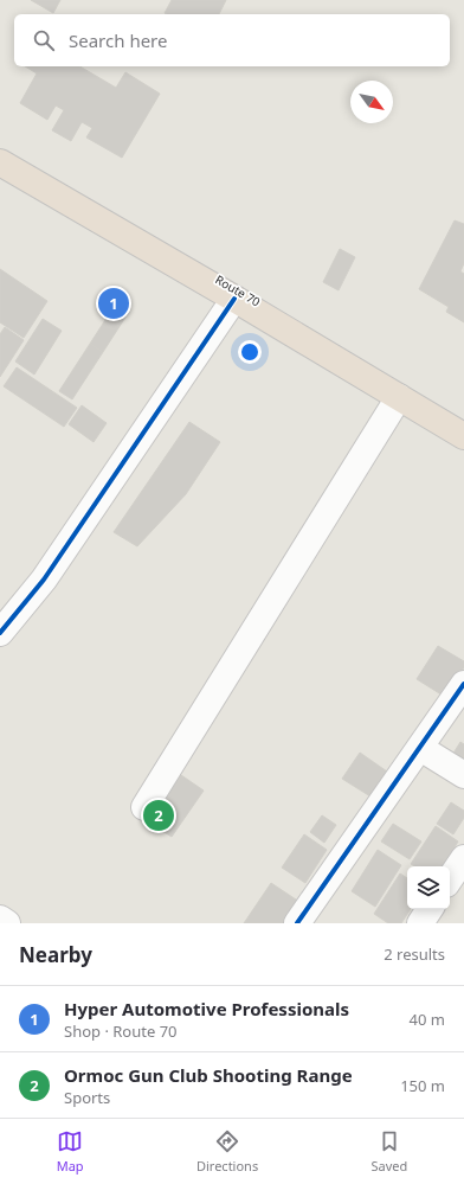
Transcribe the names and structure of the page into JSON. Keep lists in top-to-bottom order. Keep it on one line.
{"streets":{"highway":["Route 70"]},"north":"bottom right","page":{"search":"Search here","pins":["1","2"],"heading":["Nearby","2 results"],"list":[{"mark":"1","name":"Hyper Automotive Professionals","note":"Shop · Route 70","value":"40 m"},{"mark":"2","name":"Ormoc Gun Club Shooting Range","note":"Sports","value":"150 m"}],"nav":["Map","Directions","Saved"]}}
